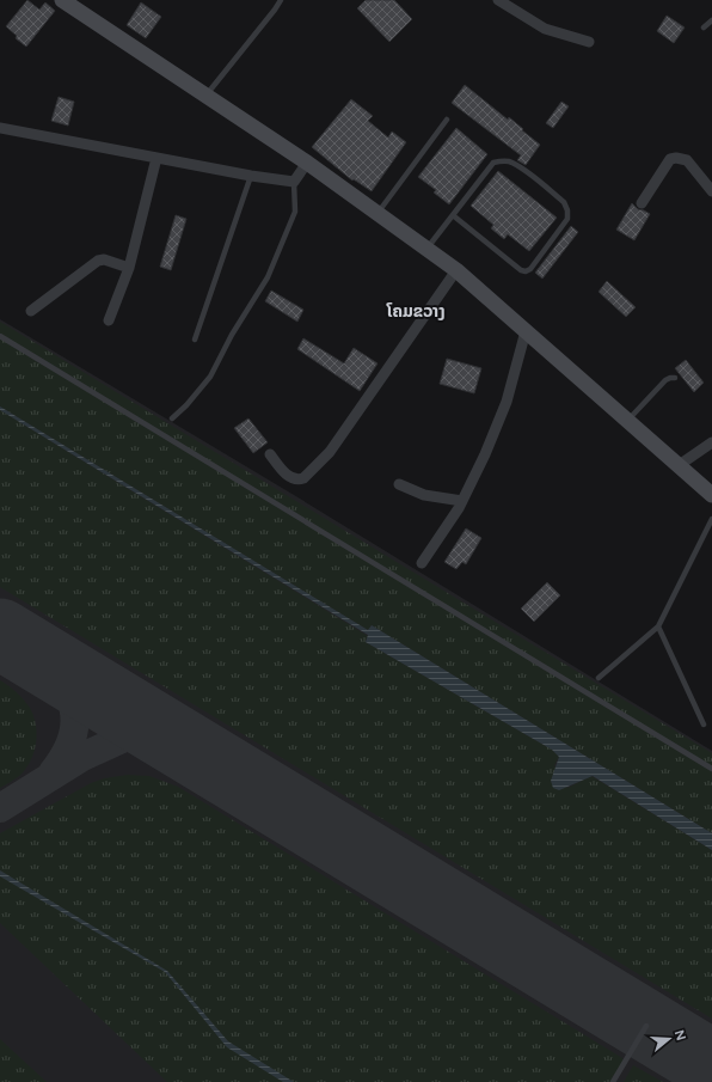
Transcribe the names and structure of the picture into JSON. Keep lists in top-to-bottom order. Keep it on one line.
{"districts":["ໂຄມຂວາງ"],"north":"right"}
